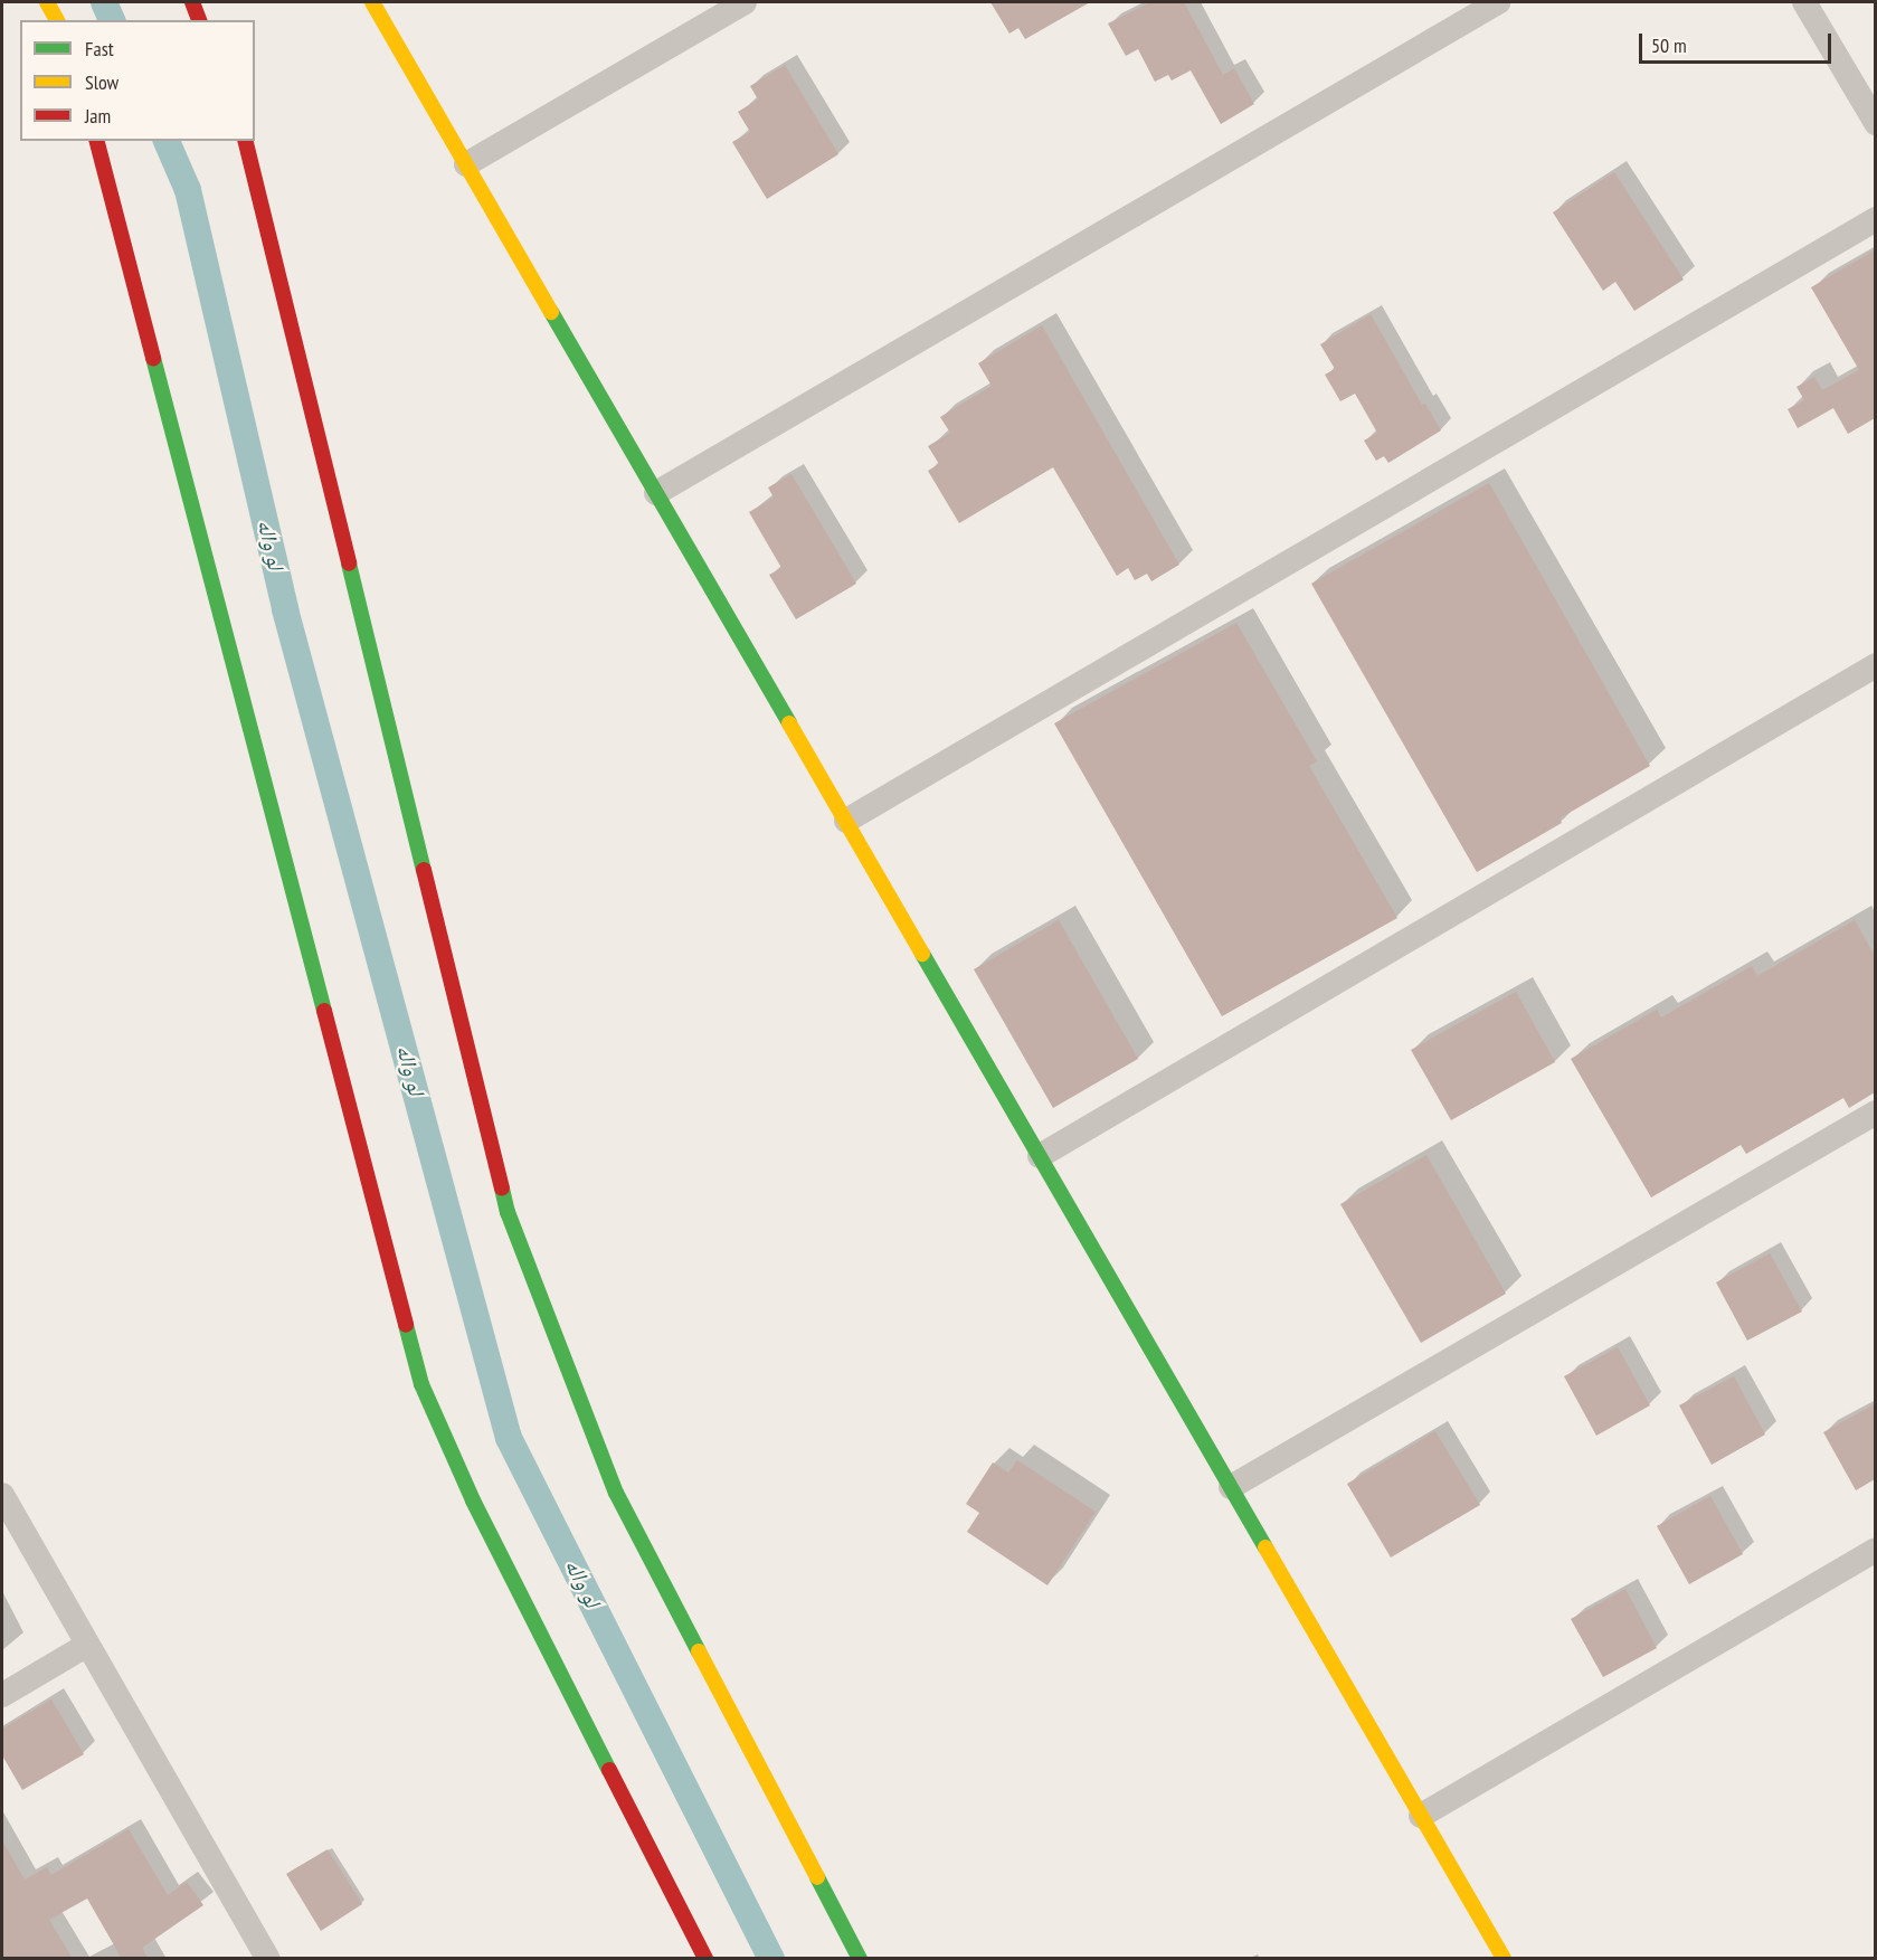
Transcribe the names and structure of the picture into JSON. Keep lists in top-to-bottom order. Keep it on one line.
{"water":["لو واله"],"legend":["Fast","Slow","Jam"],"scale_bar":"50 m"}
